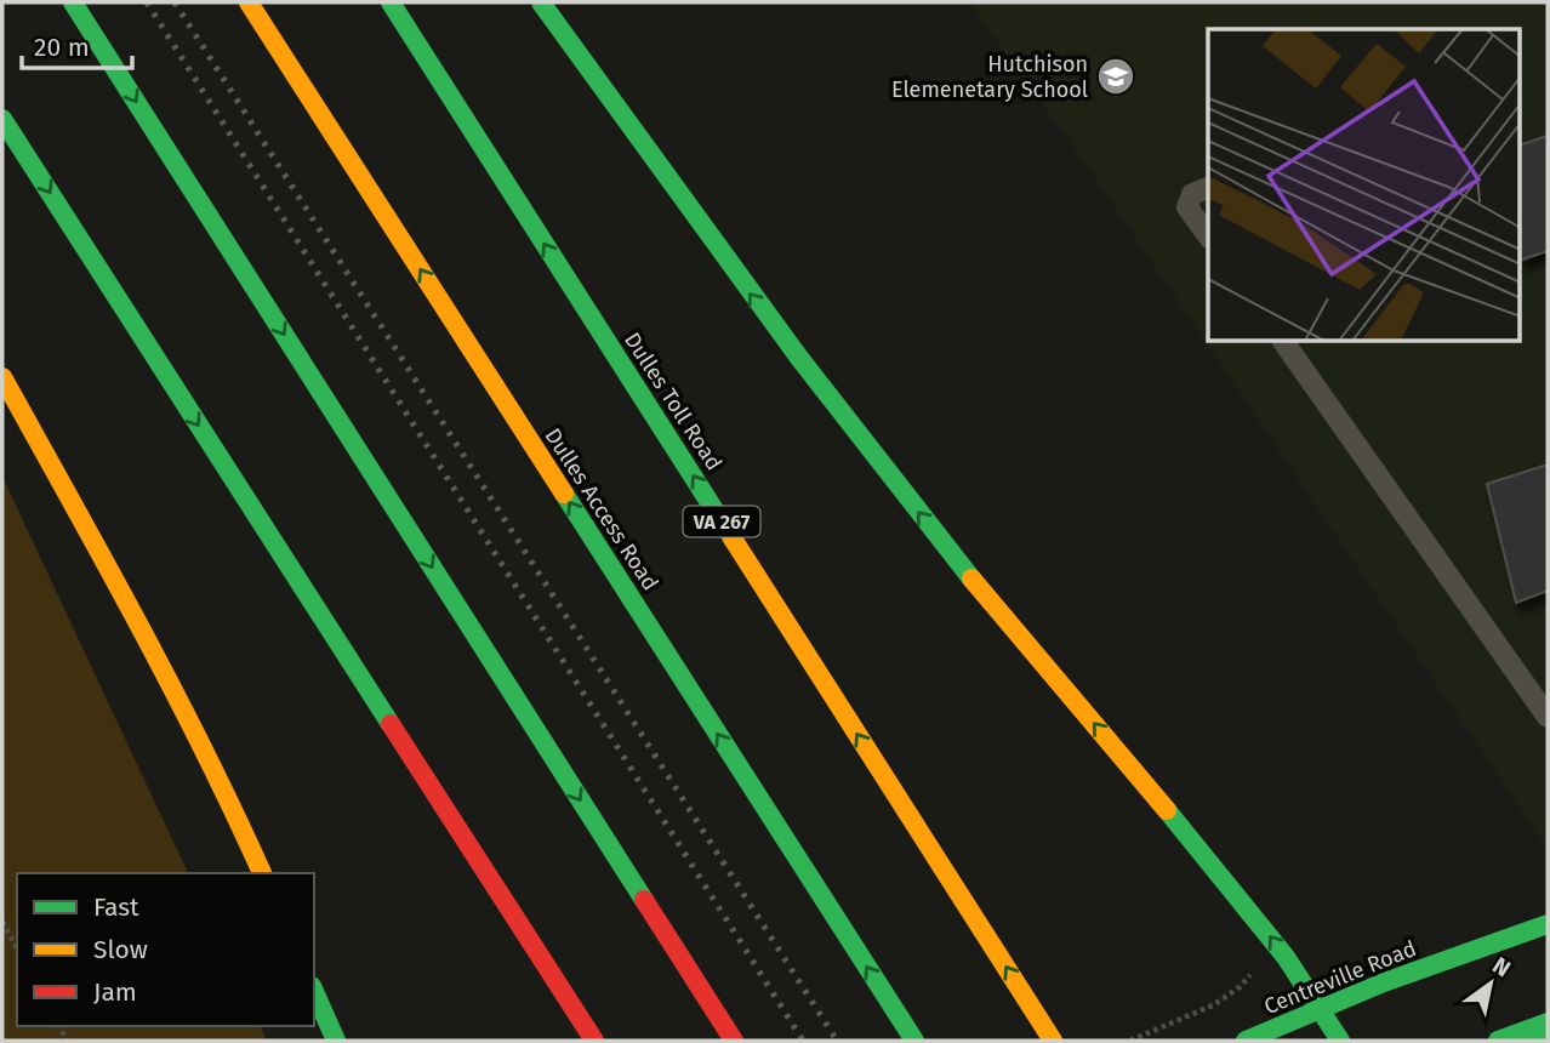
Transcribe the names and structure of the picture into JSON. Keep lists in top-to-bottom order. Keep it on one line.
{"streets":{"main road":["Dulles Toll Road","Dulles Access Road","VA 267","Centreville Road"]},"places":{"school or university":["Hutchison Elemenetary School"]},"legend":["Fast","Slow","Jam"],"scale_bar":"20 m","north":"top right"}
